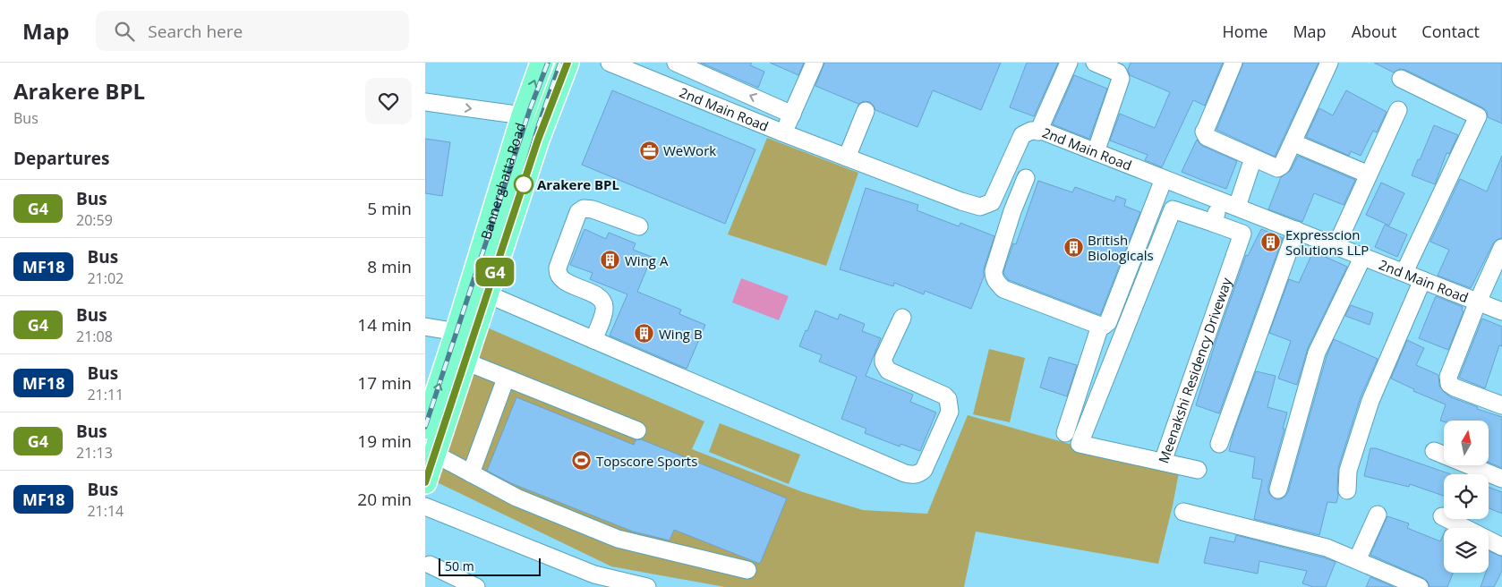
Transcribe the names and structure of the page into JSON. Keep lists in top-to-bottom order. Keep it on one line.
{"streets":{"main road":["Bannerghatta Road"],"street":["2nd Main Road","Meenakshi Residency Driveway"]},"places":{"office":["WeWork"],"other":["Arakere BPL"],"building":["Expresscion Solutions LLP","British Biologicals","Wing A","Wing B"],"sports":["Topscore Sports"]},"lines":["bus line G4"],"scale_bar":"50 m","north":"top","page":{"header":"Map","search":"Search here","nav":["Home","Map","About","Contact"],"heading":[["Arakere BPL","Bus"],"Departures"],"on_map":"G4","list":[{"mark":"G4","name":"Bus","note":"20:59","value":"5 min"},{"mark":"MF18","name":"Bus","note":"21:02","value":"8 min"},{"mark":"G4","name":"Bus","note":"21:08","value":"14 min"},{"mark":"MF18","name":"Bus","note":"21:11","value":"17 min"},{"mark":"G4","name":"Bus","note":"21:13","value":"19 min"},{"mark":"MF18","name":"Bus","note":"21:14","value":"20 min"}],"scale":"50 m"}}
